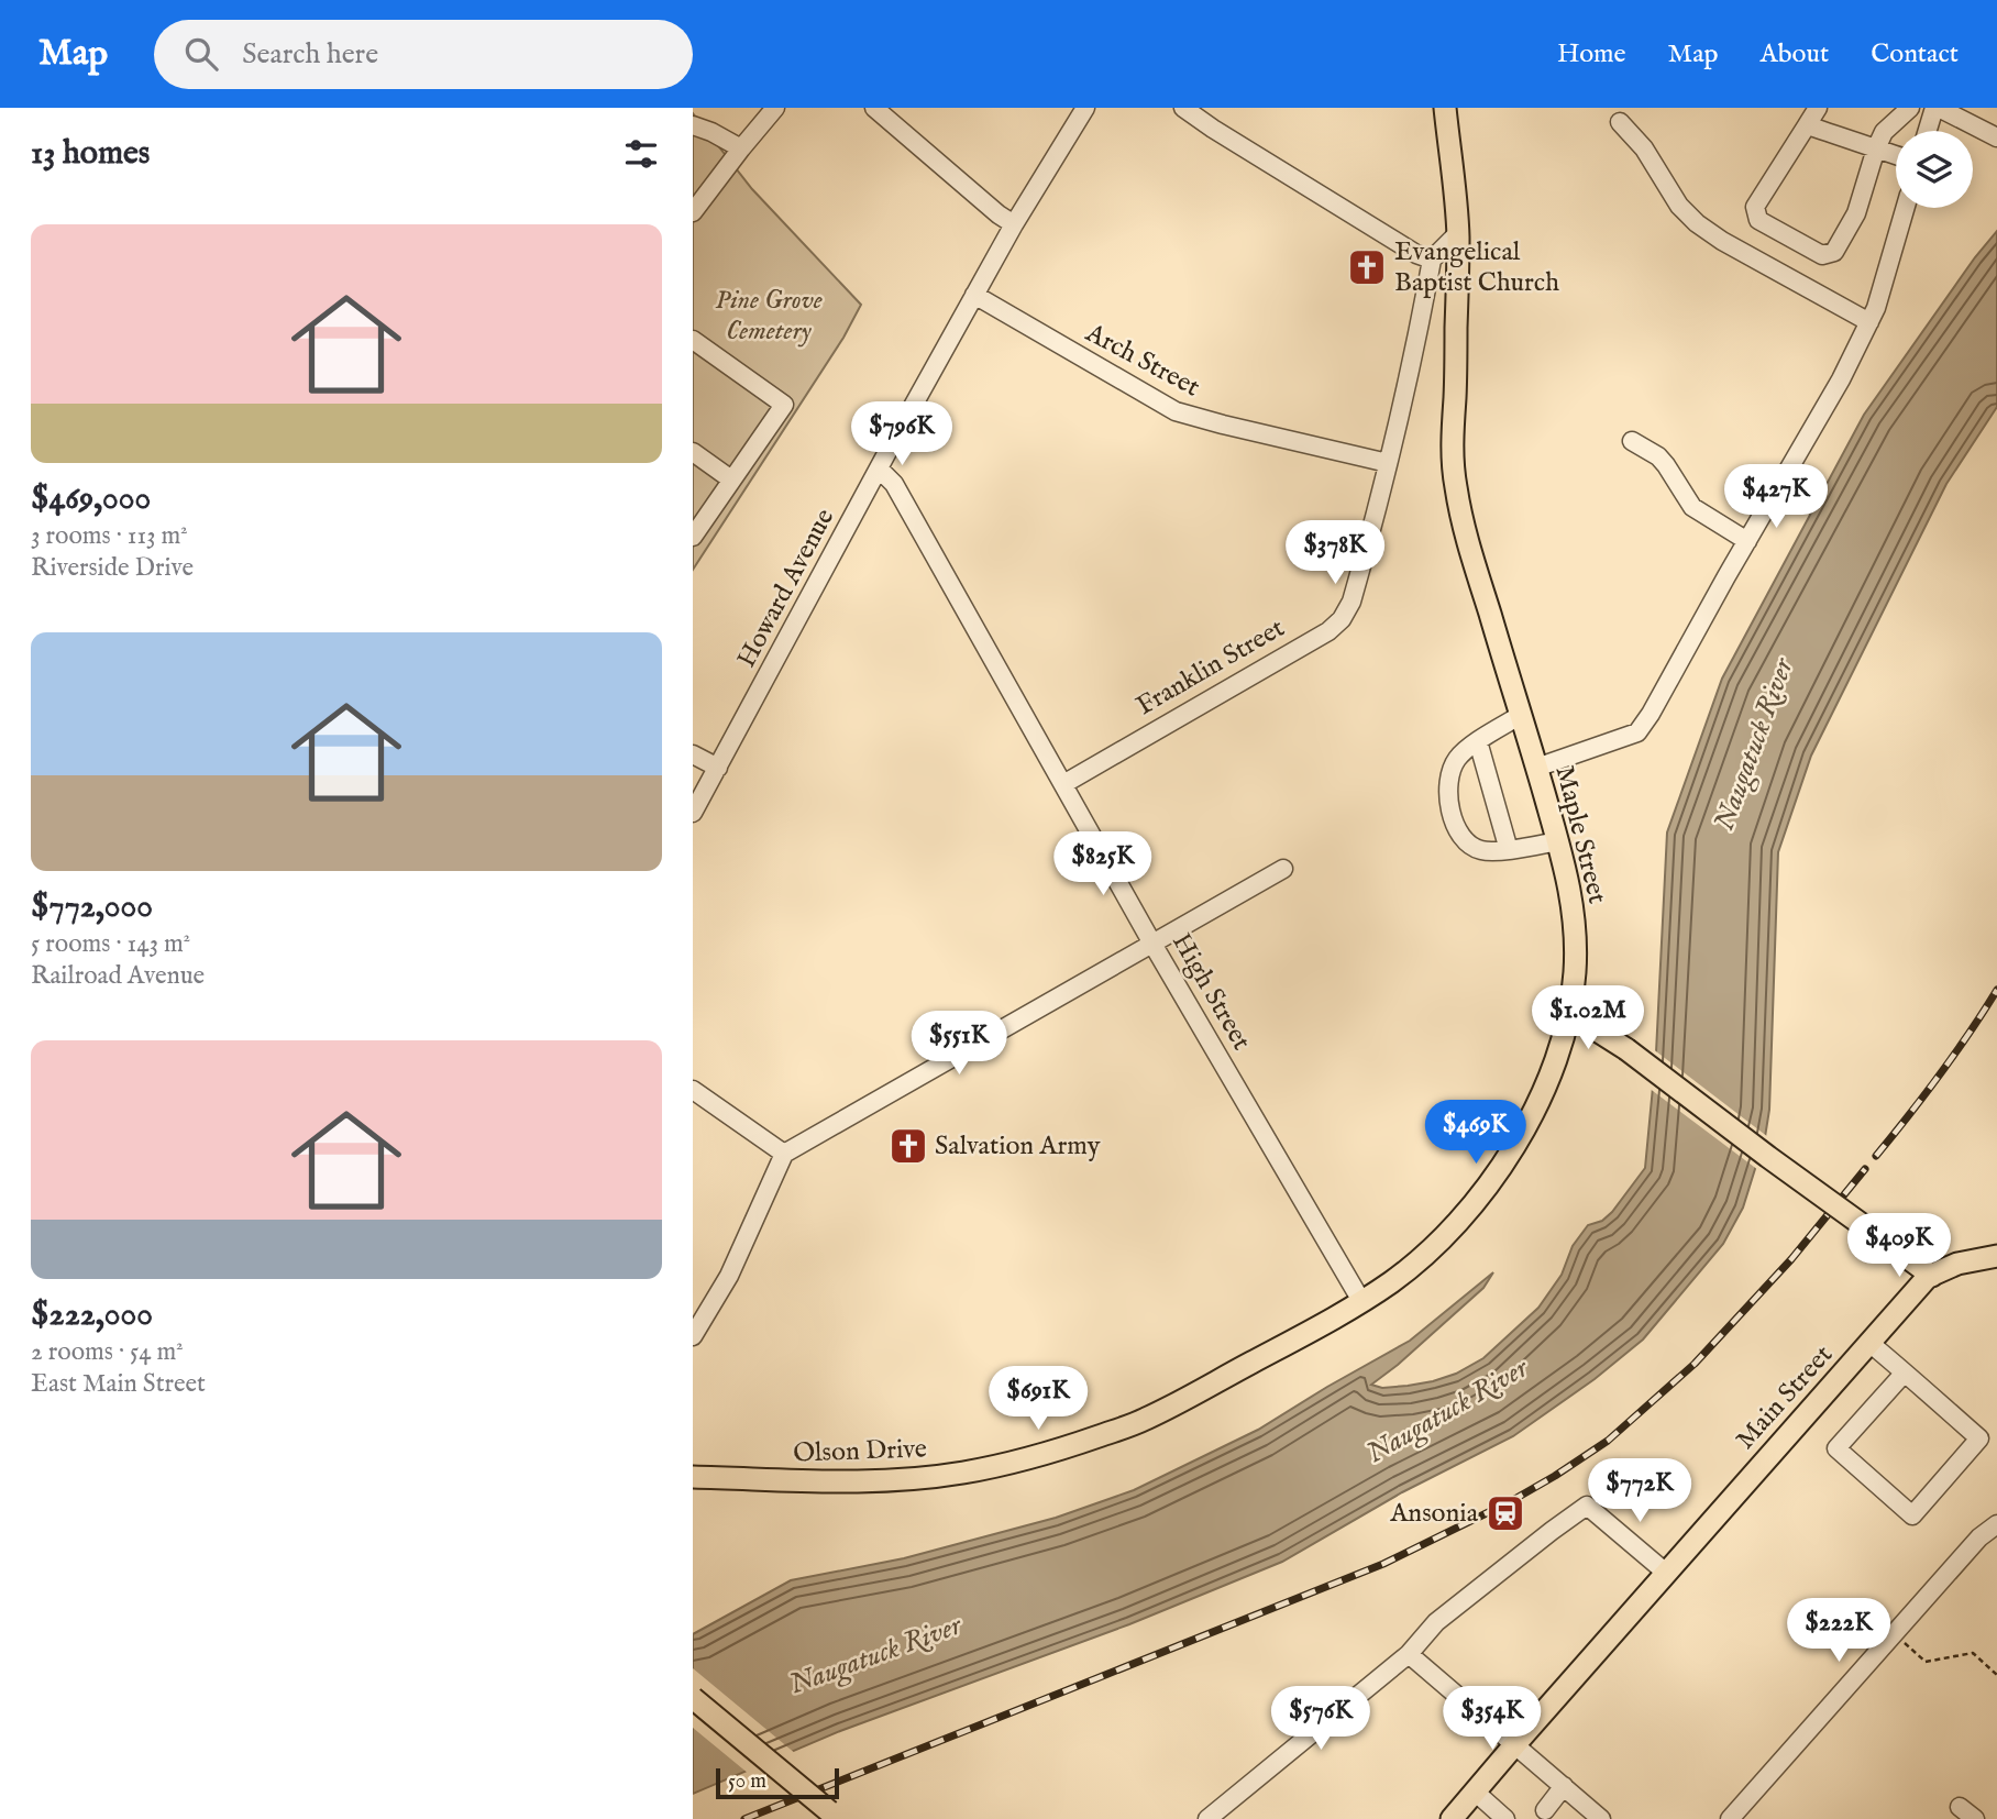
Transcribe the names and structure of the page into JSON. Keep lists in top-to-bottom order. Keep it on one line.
{"streets":{"main road":["Maple Street","Main Street","Olson Drive"],"street":["Arch Street","Howard Avenue","Franklin Street","High Street"]},"crossings":[["Arch Street","Howard Avenue"],["Arch Street","Franklin Street"],["Howard Avenue","High Street"],["Franklin Street","High Street"],["Maple Street","High Street"],["Maple Street","Olson Drive"],["High Street","Olson Drive"]],"water":["Naugatuck River"],"parks":["Pine Grove Cemetery"],"places":{"church":["Evangelical Baptist Church","Salvation Army"],"station":["Ansonia"]},"scale_bar":"50 m","page":{"header":"Map","search":"Search here","nav":["Home","Map","About","Contact"],"heading":"13 homes","list":[{"name":"$469,000","note":"3 rooms · 113 m² · Riverside Drive"},{"name":"$772,000","note":"5 rooms · 143 m² · Railroad Avenue"},{"name":"$222,000","note":"2 rooms · 54 m² · East Main Street"}],"price":["$796K","$427K","$378K","$825K","$1.02M","$551K","$469K","$409K","$691K","$772K","$222K","$576K","$354K"],"scale":"50 m"}}
